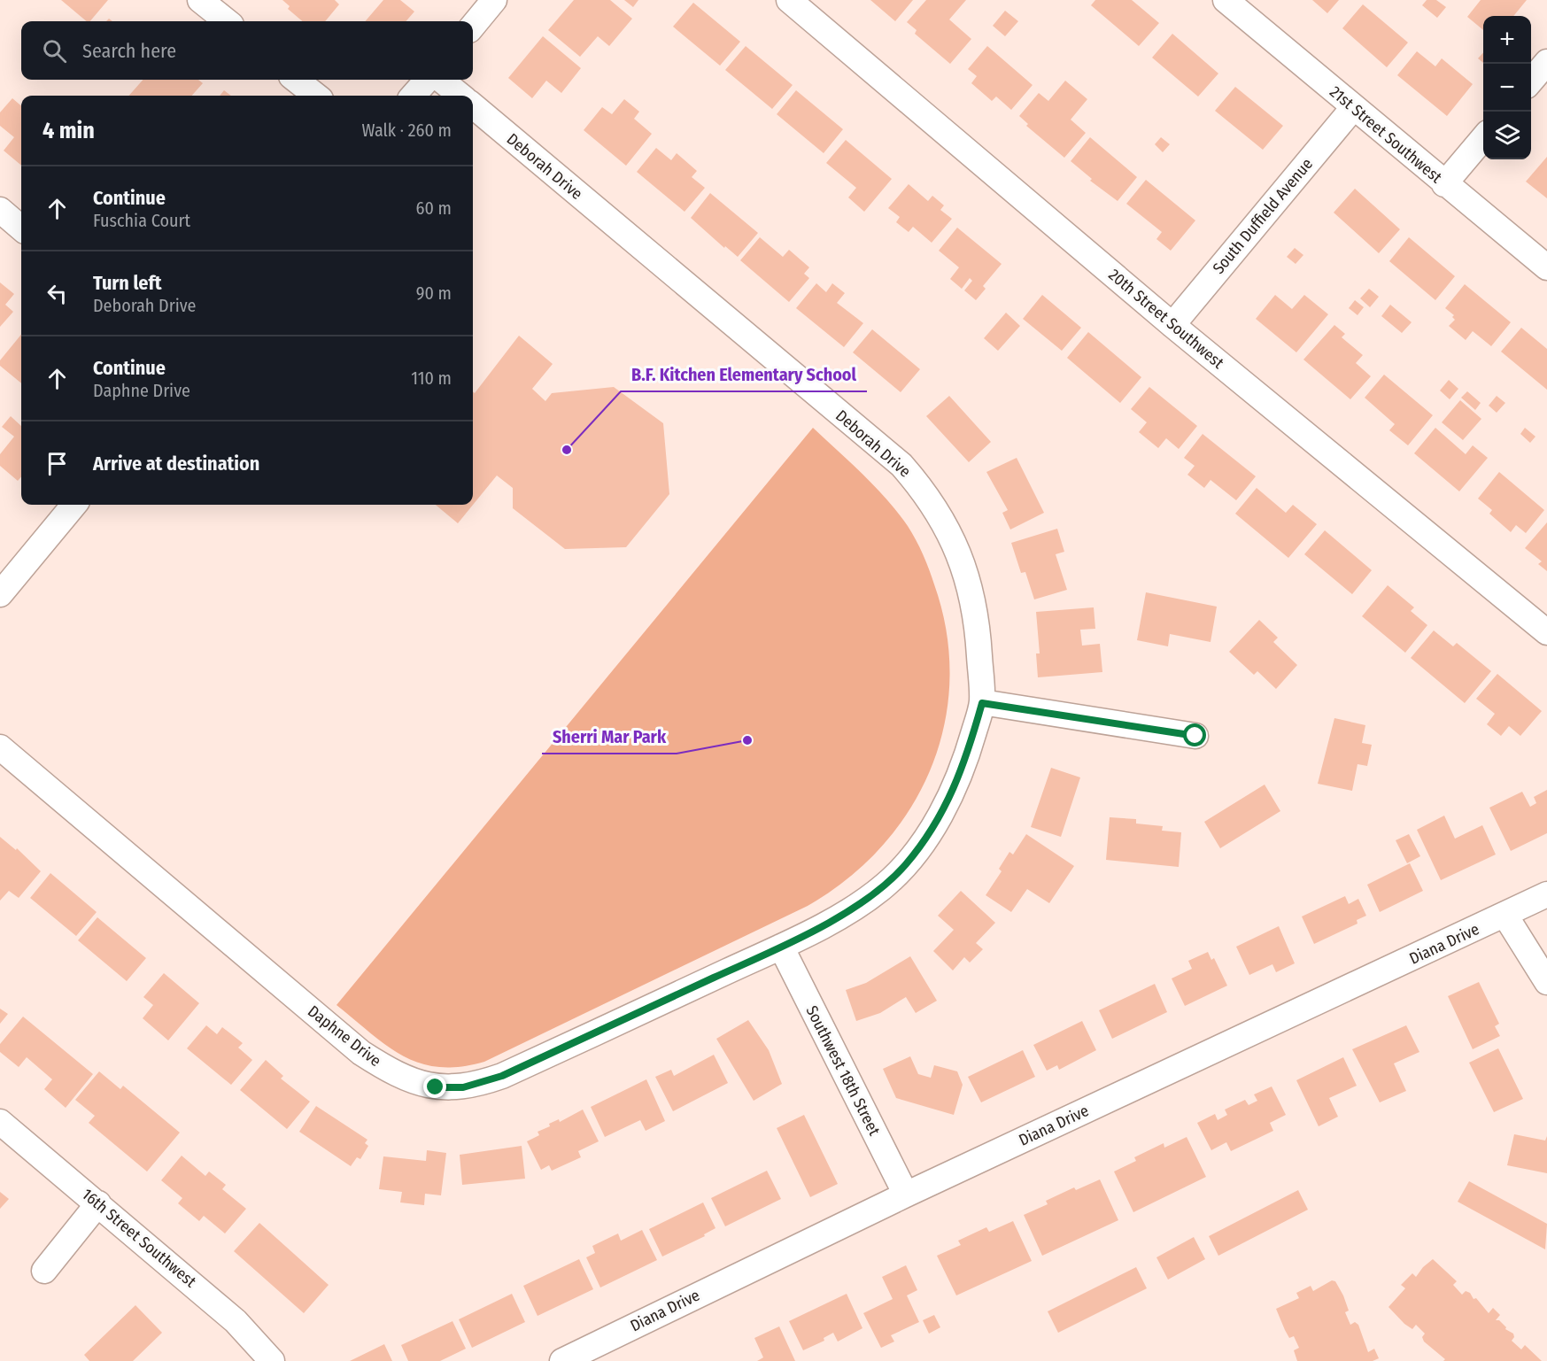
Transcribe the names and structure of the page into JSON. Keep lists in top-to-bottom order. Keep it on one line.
{"streets":{"street":["21st Street Southwest","Deborah Drive","South Duffield Avenue","20th Street Southwest","Diana Drive","Daphne Drive","Southwest 18th Street","16th Street Southwest"]},"crossings":[["21st Street Southwest","South Duffield Avenue"],["Deborah Drive","Daphne Drive"],["Deborah Drive","Southwest 18th Street"],["South Duffield Avenue","20th Street Southwest"],["Diana Drive","Southwest 18th Street"],["Daphne Drive","Southwest 18th Street"]],"places":["B.F. Kitchen Elementary School","Sherri Mar Park"],"page":{"map_buttons":["+","−"],"search":"Search here","heading":["4 min","Walk · 260 m"],"list":[["Continue","Fuschia Court","60 m"],["Turn left","Deborah Drive","90 m"],["Continue","Daphne Drive","110 m"],"Arrive at destination"]}}
